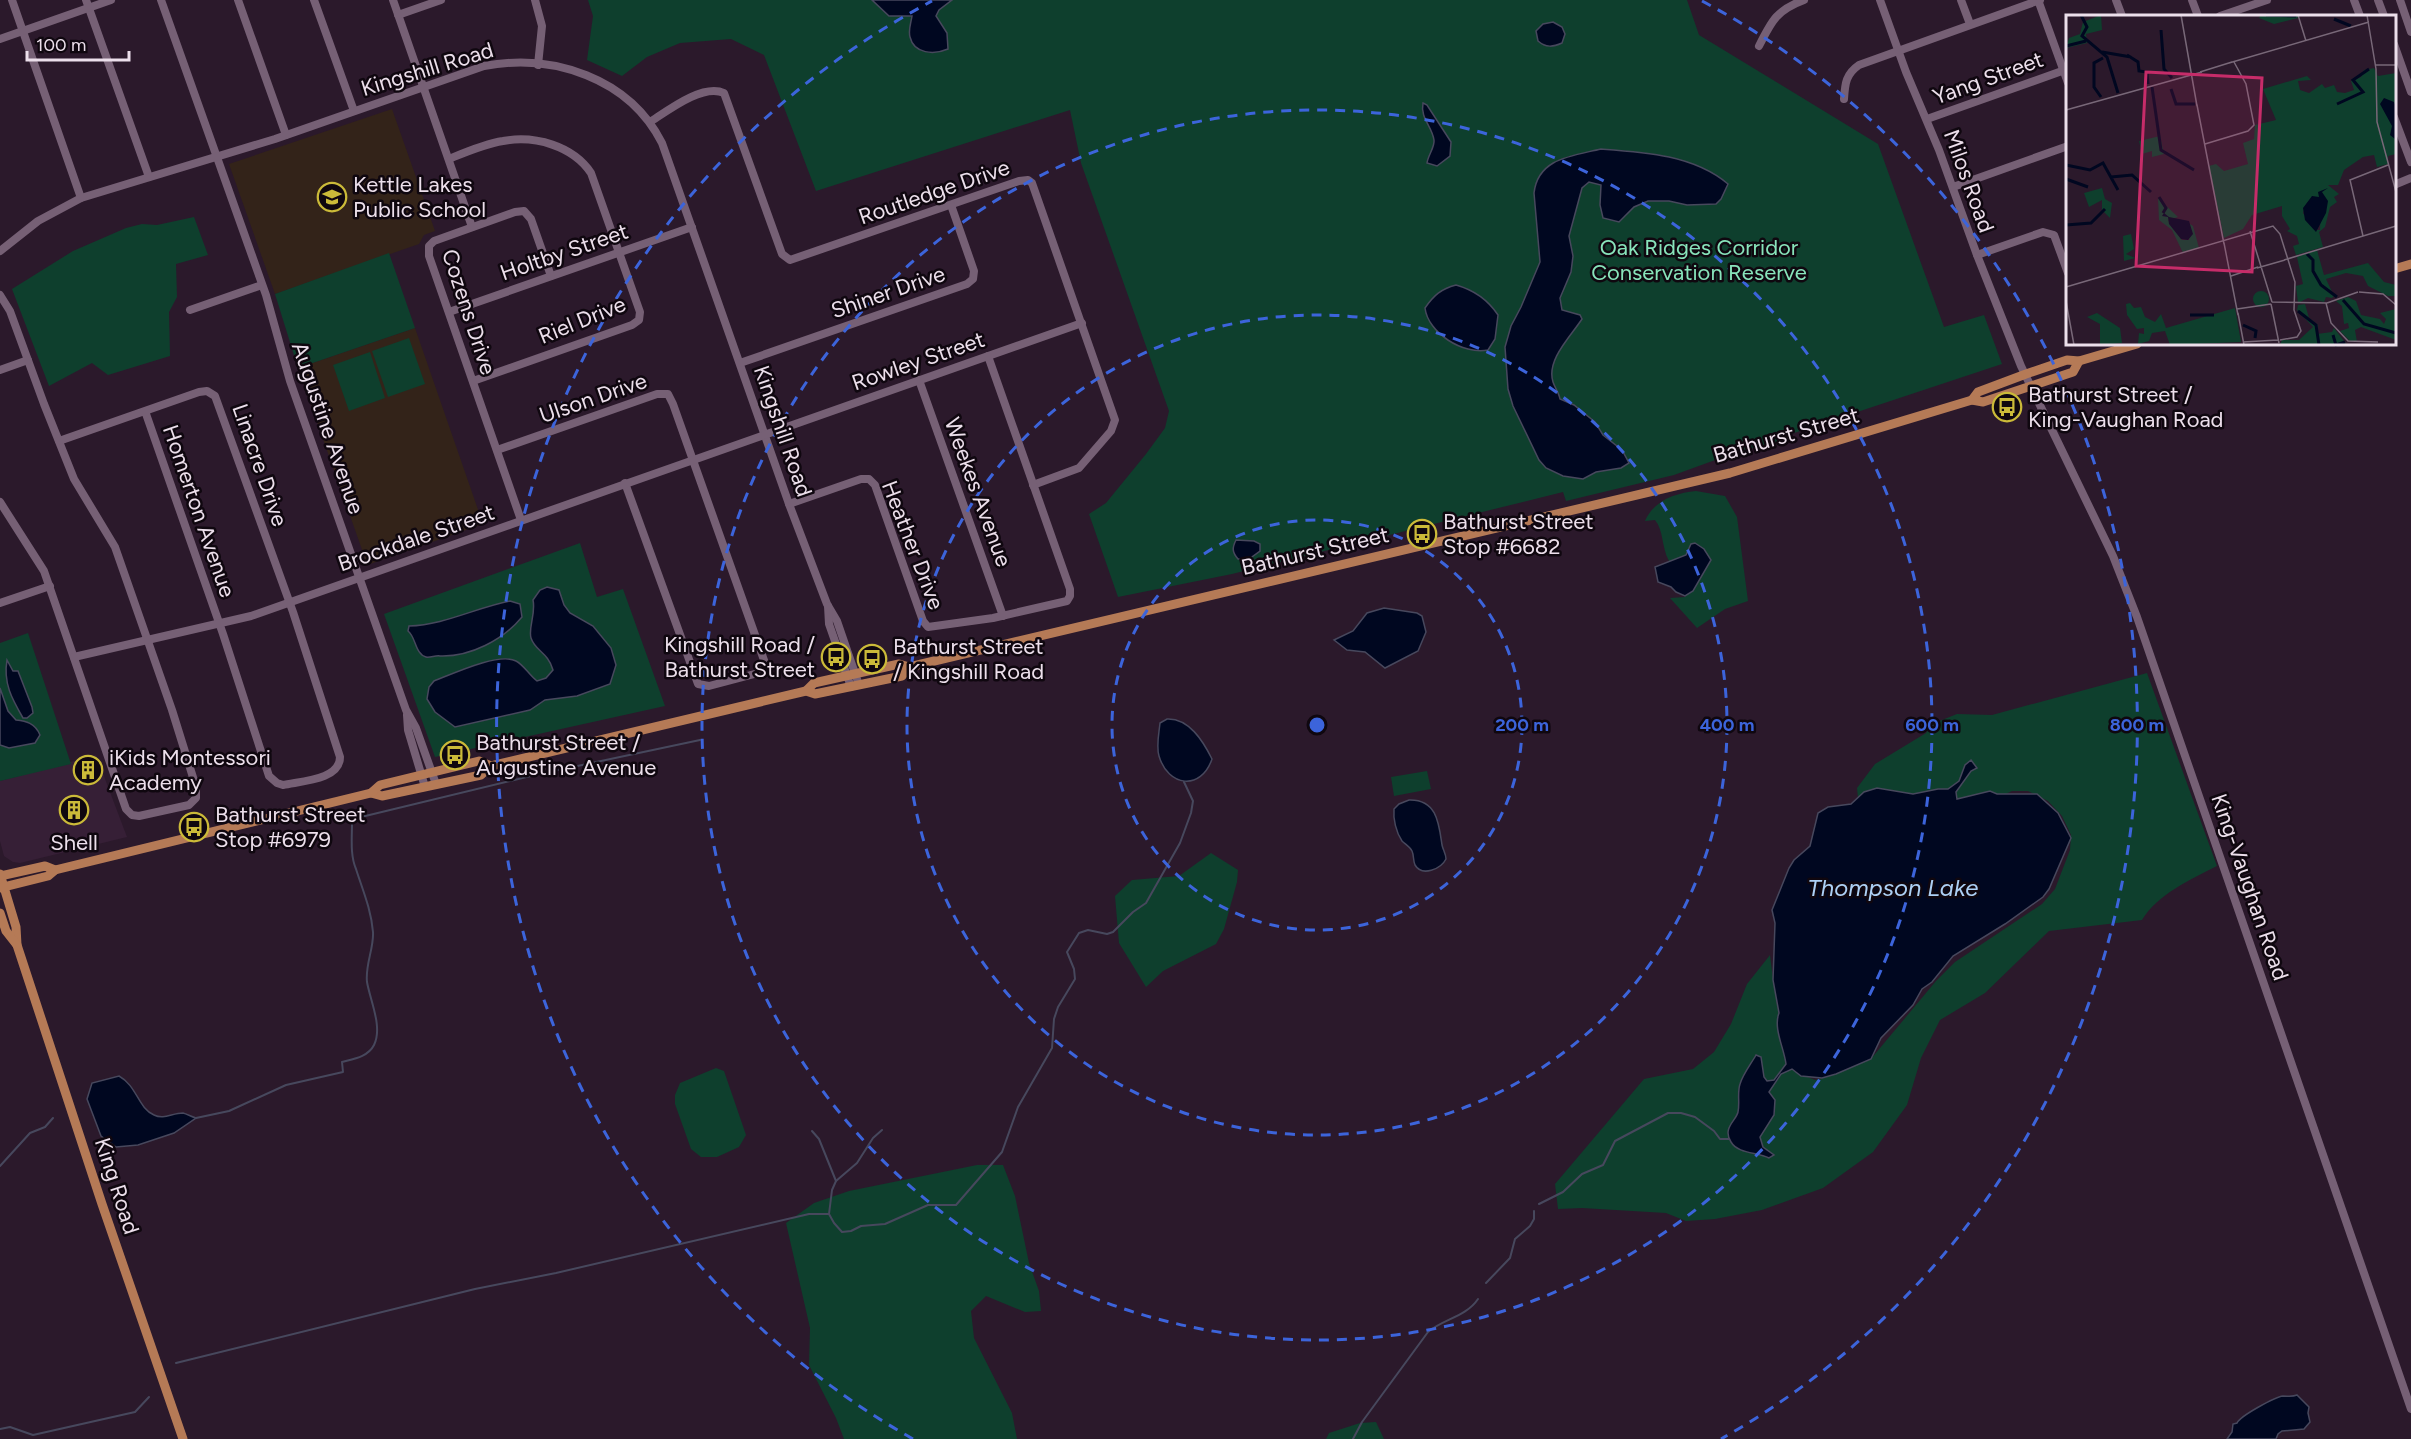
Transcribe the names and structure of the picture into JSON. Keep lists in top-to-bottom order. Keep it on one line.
{"streets":{"main road":["Bathurst Street","King Road"],"street":["Kingshill Road","Yang Street","Milos Road","Routledge Drive","Holtby Street","Shiner Drive","Cozens Drive","Riel Drive","Rowley Street","Ulson Drive","Augustine Avenue","Linacre Drive","Weekes Avenue","Homerton Avenue","Brockdale Street","Heather Drive","King-Vaughan Road"]},"crossings":[["Kingshill Road","Routledge Drive"],["Kingshill Road","Holtby Street"],["Kingshill Road","Shiner Drive"],["Kingshill Road","Rowley Street"],["Kingshill Road","Augustine Avenue"],["Kingshill Road","Bathurst Street"],["Kingshill Road","Brockdale Street"],["Kingshill Road","Heather Drive"],["Yang Street","Milos Road"],["Milos Road","Bathurst Street"],["Milos Road","King-Vaughan Road"],["Routledge Drive","Shiner Drive"],["Routledge Drive","Rowley Street"],["Routledge Drive","Heather Drive"],["Holtby Street","Cozens Drive"],["Holtby Street","Riel Drive"],["Cozens Drive","Riel Drive"],["Cozens Drive","Ulson Drive"],["Cozens Drive","Brockdale Street"],["Rowley Street","Weekes Avenue"],["Rowley Street","Brockdale Street"],["Rowley Street","Heather Drive"],["Ulson Drive","Brockdale Street"],["Augustine Avenue","Bathurst Street"],["Augustine Avenue","Brockdale Street"],["Bathurst Street","King-Vaughan Road"],["Bathurst Street","King Road"],["Linacre Drive","Homerton Avenue"],["Linacre Drive","Brockdale Street"],["Weekes Avenue","Heather Drive"],["Homerton Avenue","Brockdale Street"]],"water":["Thompson Lake"],"parks":["Oak Ridges Corridor Conservation Reserve"],"places":{"school or university":["Kettle Lakes Public School"],"bus stop":["Bathurst Street / King-Vaughan Road","Bathurst Street Stop #6682","Kingshill Road / Bathurst Street","Bathurst Street / Kingshill Road","Bathurst Street / Augustine Avenue","Bathurst Street Stop #6979"],"building":["iKids Montessori Academy","Shell"]},"scale_bar":"100 m","rings":["200 m","400 m","600 m","800 m"]}
